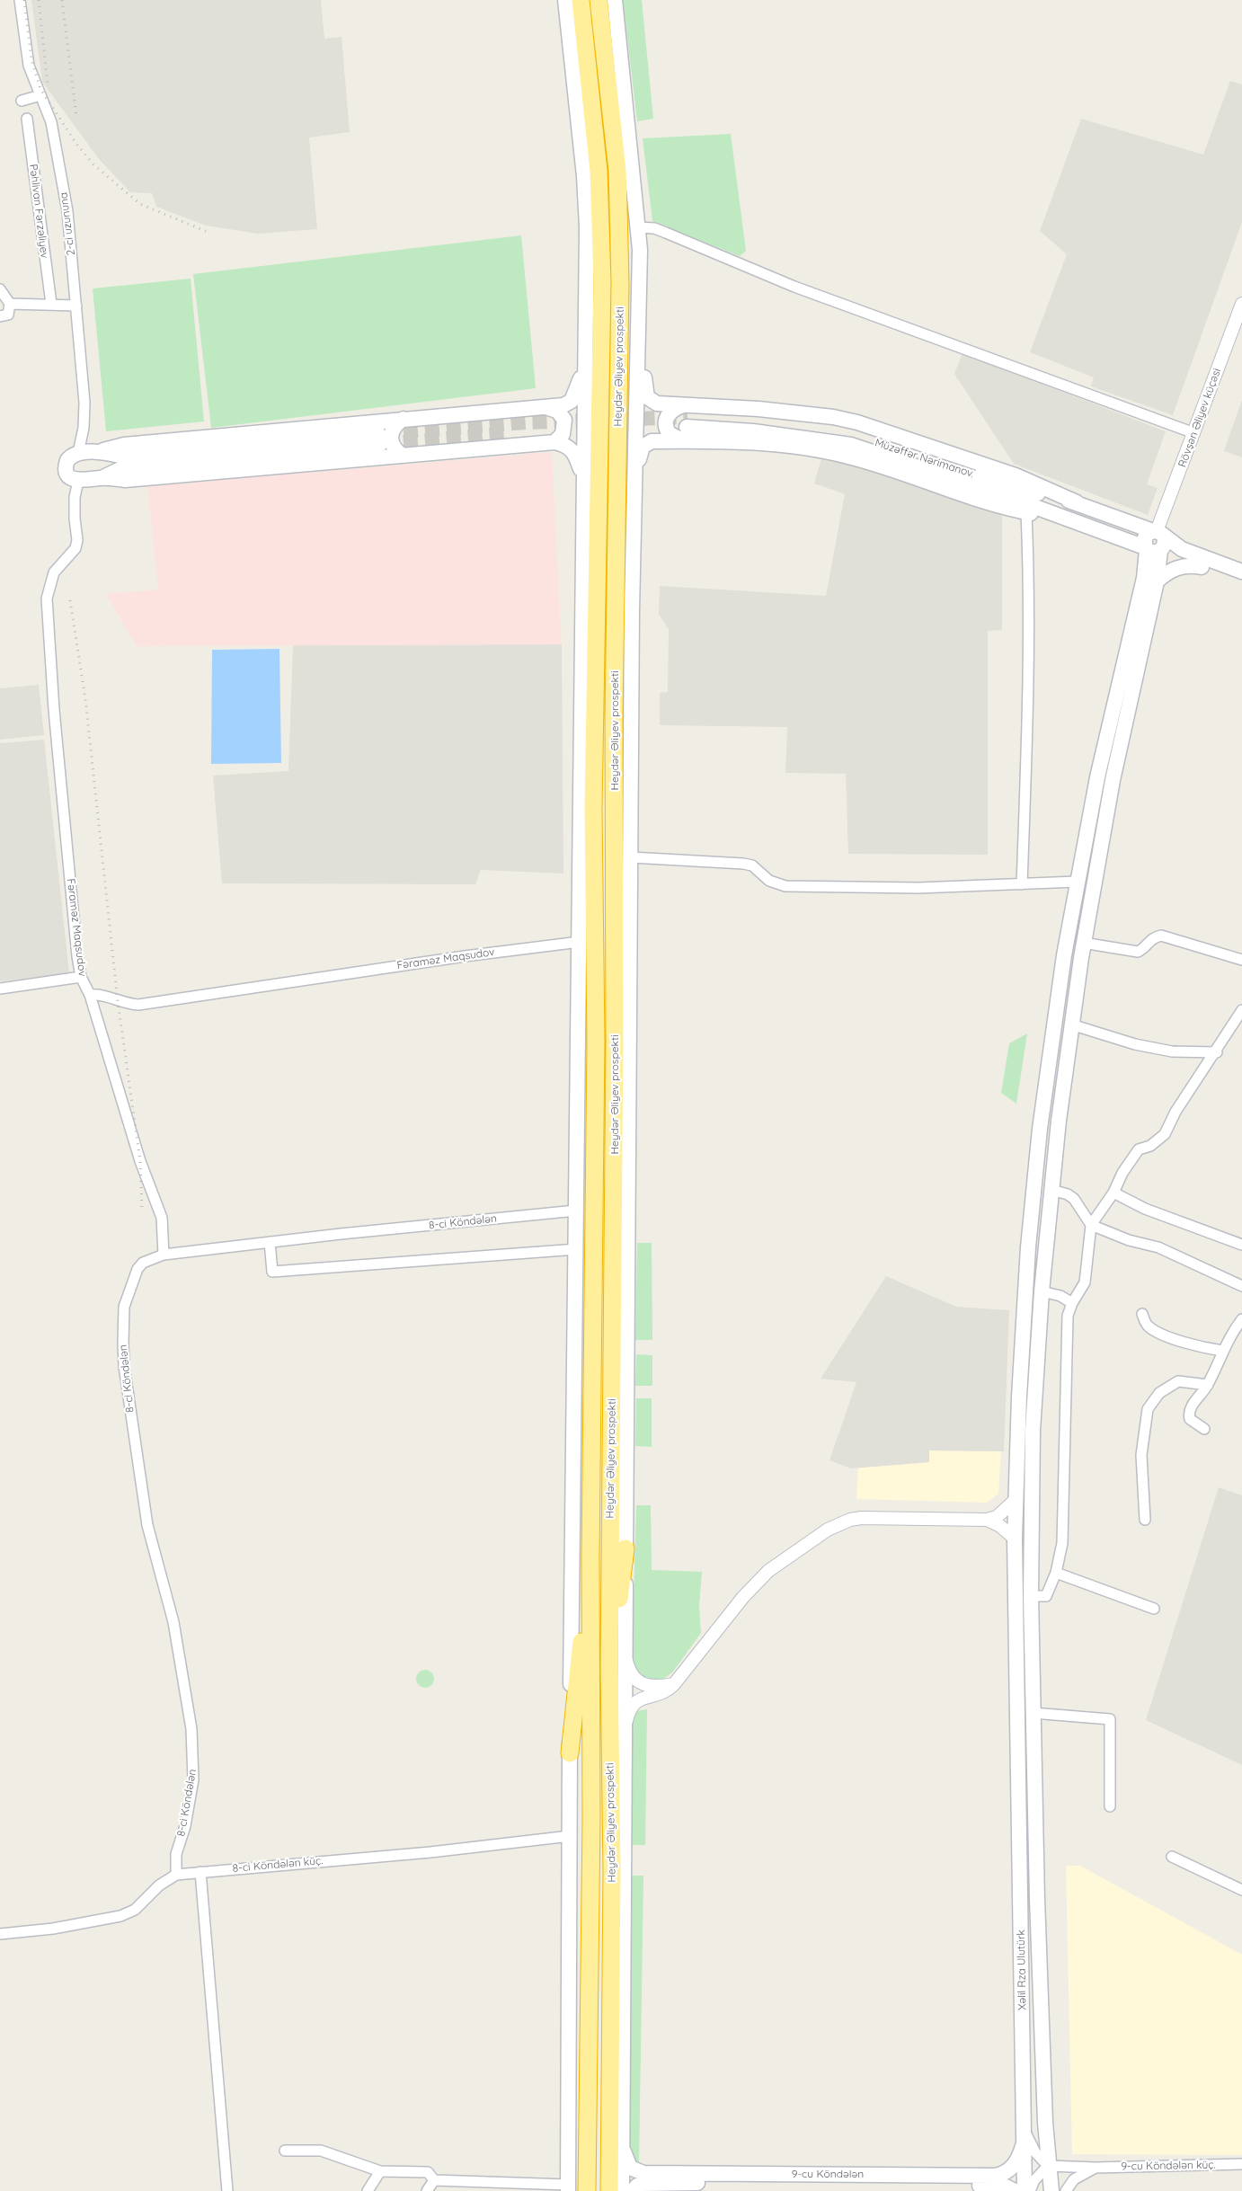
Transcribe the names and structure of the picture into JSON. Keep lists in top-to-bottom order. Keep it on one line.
{"streets":{"highway":["Heydər Əliyev prospekti"],"main road":["Müzəffər Nərimanov","Xəlil Rza Ulutürk","9-cu Köndələn"],"street":["Pəhlivan Fərzəliyev","2-ci uzununa","Rövşən Əliyev küçəsi","Fəraməz Maqsudov","8-ci Köndələn","8-ci Köndələn küç.","9-cu Köndələn küç."]},"crossings":[["2-ci uzununa","Fəraməz Maqsudov"],["Rövşən Əliyev küçəsi","Müzəffər Nərimanov"],["Rövşən Əliyev küçəsi","Xəlil Rza Ulutürk"],["Müzəffər Nərimanov","Xəlil Rza Ulutürk"],["8-ci Köndələn","8-ci Köndələn küç."],["Xəlil Rza Ulutürk","9-cu Köndələn küç."],["Xəlil Rza Ulutürk","9-cu Köndələn"]]}
